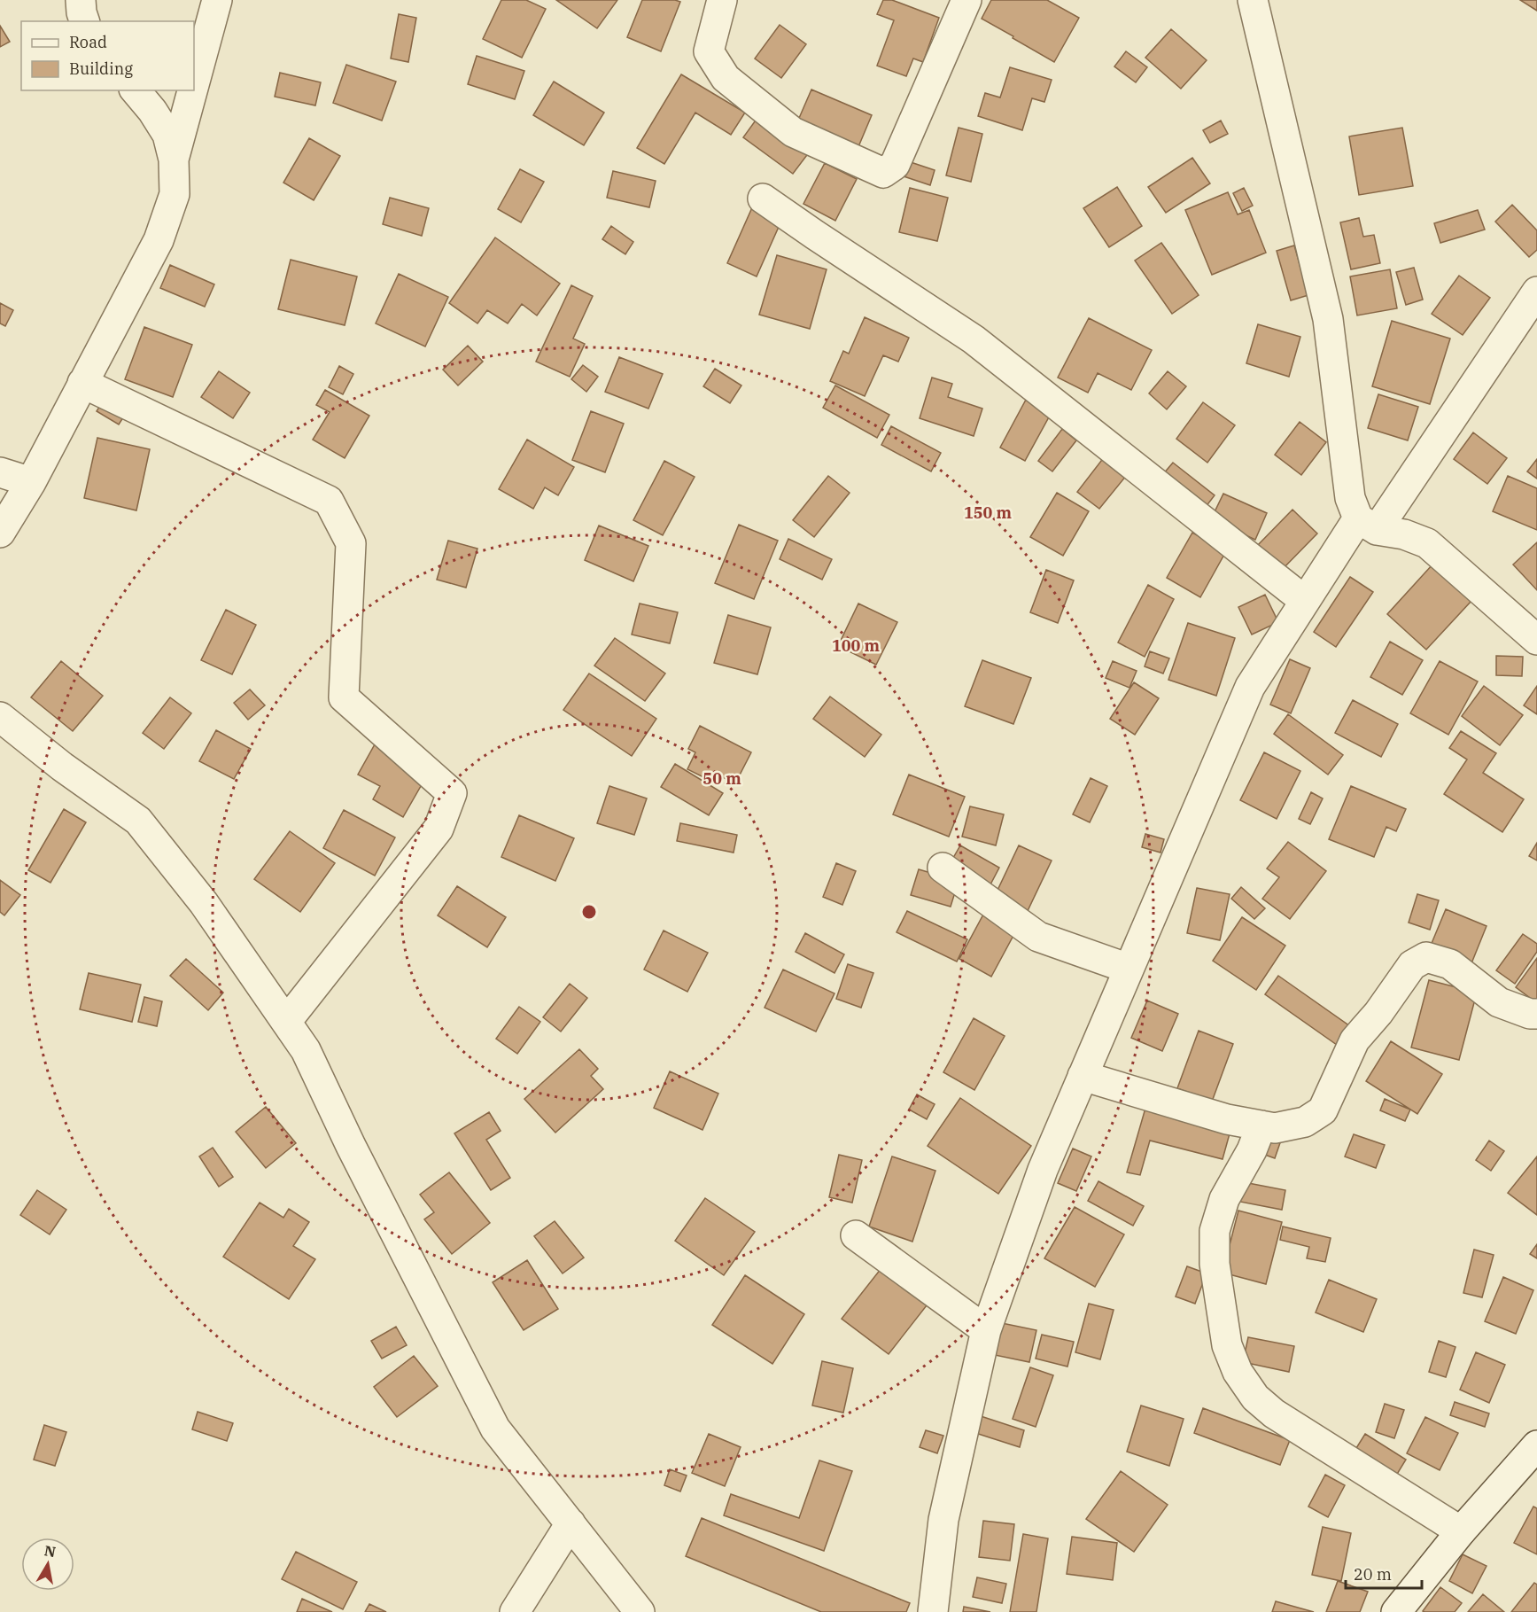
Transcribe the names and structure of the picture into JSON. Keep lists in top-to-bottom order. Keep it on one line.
{"legend":["Road","Building"],"scale_bar":"20 m","north":"top","rings":["150 m","100 m","50 m"]}
